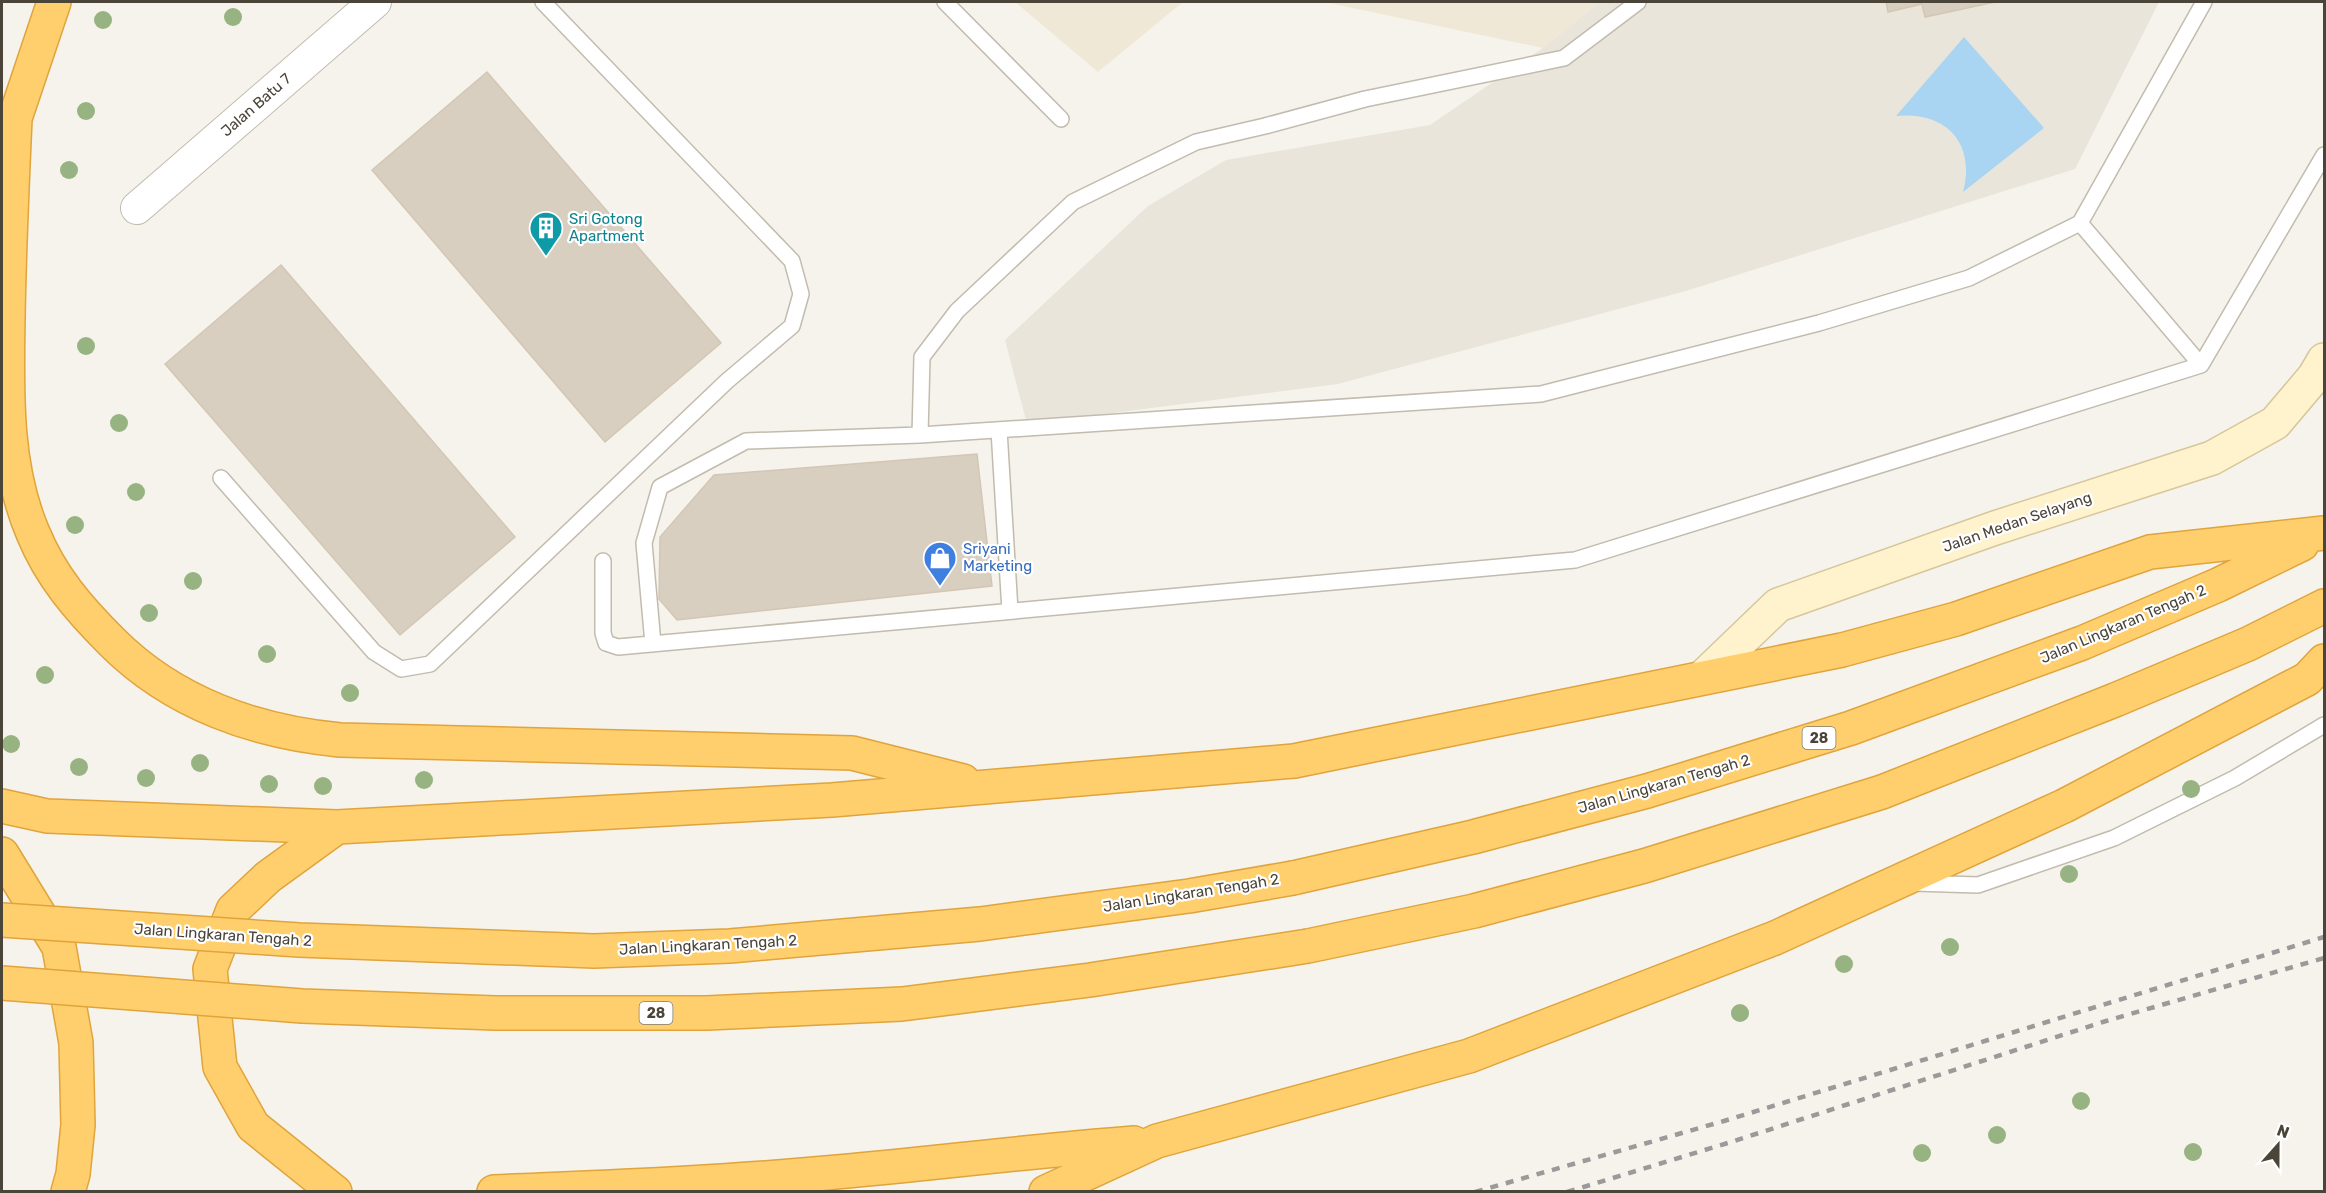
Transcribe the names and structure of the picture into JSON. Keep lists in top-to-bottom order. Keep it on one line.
{"streets":{"highway":["Jalan Lingkaran Tengah 2","28"],"street":["Jalan Batu 7","Jalan Medan Selayang"]},"places":{"building":["Sri Gotong Apartment"],"shop":["Sriyani Marketing"]},"north":"top"}
